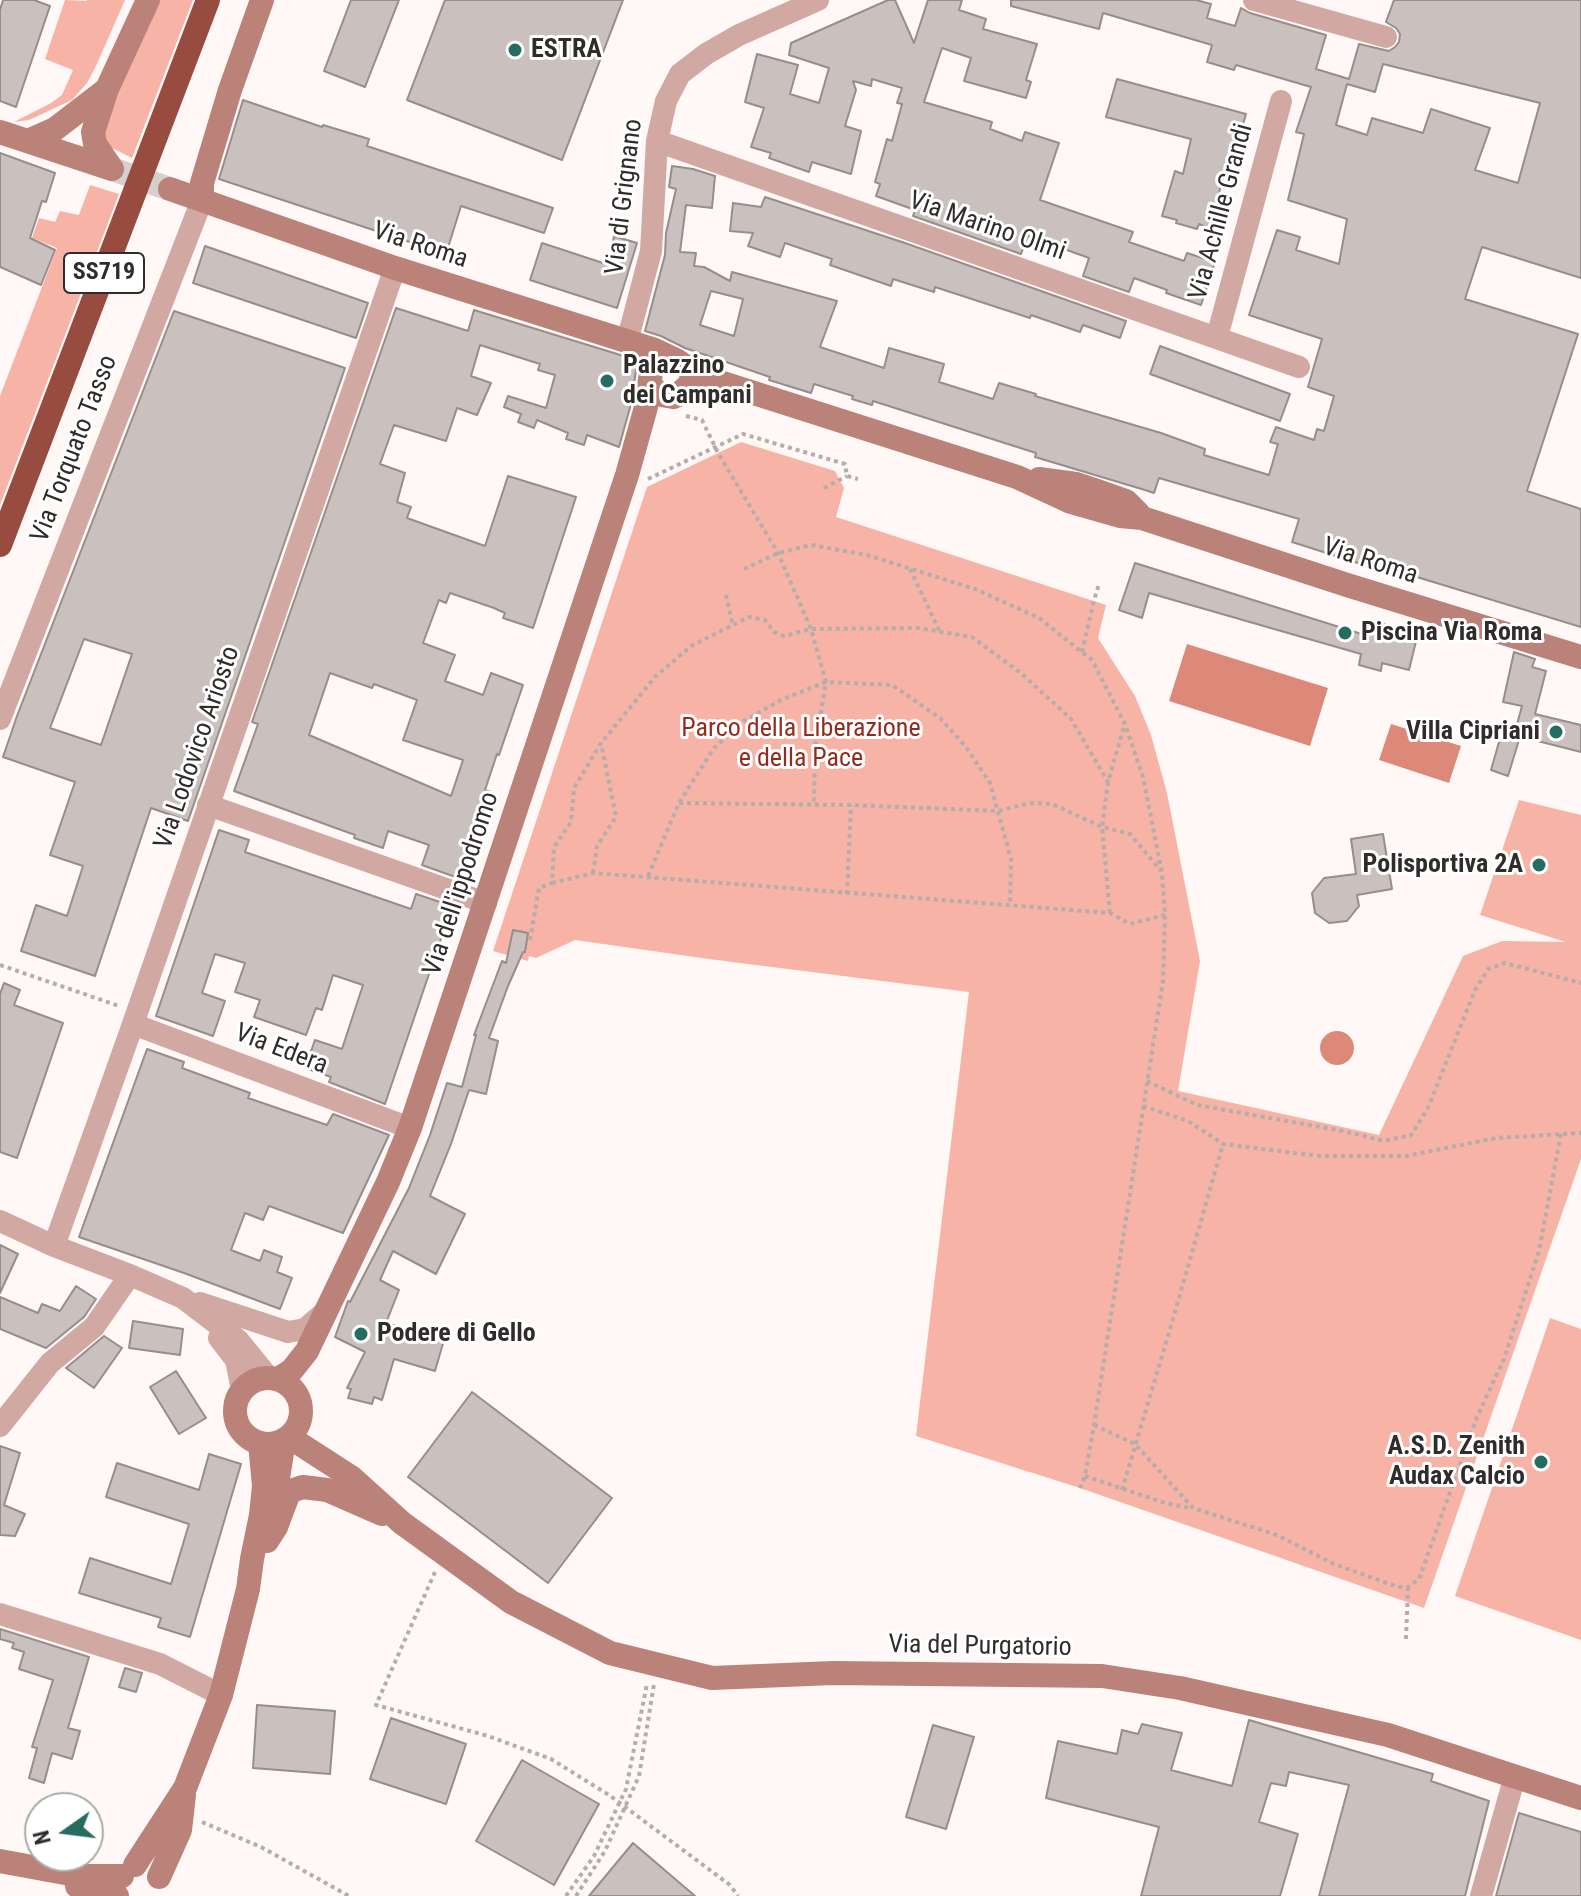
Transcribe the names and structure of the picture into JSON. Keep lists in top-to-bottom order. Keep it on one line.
{"streets":{"highway":["SS719"],"street":["Via di Grignano","Via Achille Grandi","Via Marino Olmi","Via Roma","Via Torquato Tasso","Via Lodovico Ariosto","Via dell'ippodromo","Via Edera","Via del Purgatorio"]},"crossings":[["Via di Grignano","Via Marino Olmi"],["Via di Grignano","Via Roma"],["Via Achille Grandi","Via Marino Olmi"],["Via Roma","Via Torquato Tasso"],["Via Roma","Via Lodovico Ariosto"],["Via Roma","Via dell'ippodromo"],["Via Lodovico Ariosto","Via Edera"],["Via dell'ippodromo","Via Edera"]],"parks":["Parco della Liberazione e della Pace"],"places":["ESTRA","Palazzino dei Campani","Piscina Via Roma","Villa Cipriani","Polisportiva 2A","Podere di Gello","A.S.D. Zenith Audax Calcio"],"north":"left"}
